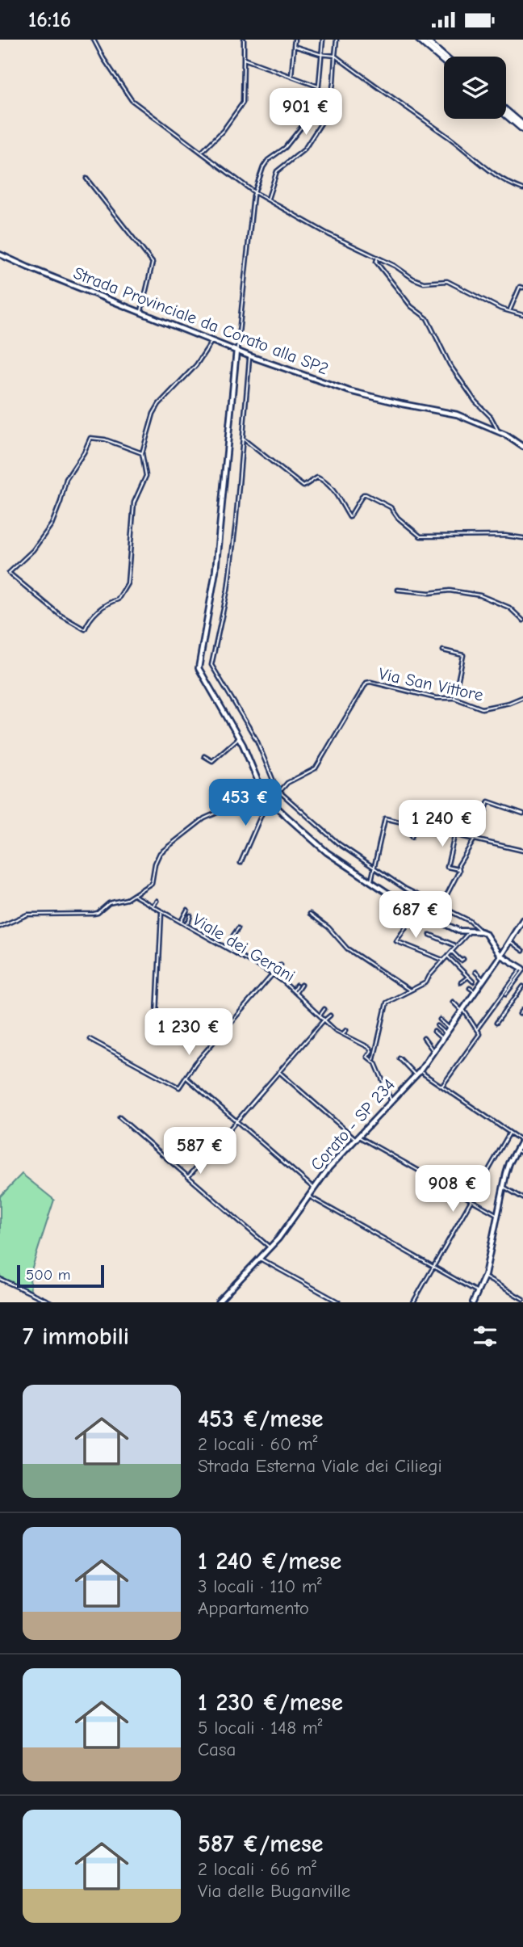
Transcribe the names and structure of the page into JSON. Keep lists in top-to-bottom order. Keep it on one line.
{"streets":{"main road":["Strada Provinciale da Corato alla SP2","Corato - SP 234"],"street":["Via San Vittore","Viale dei Gerani"]},"crossings":[["Via San Vittore","Viale dei Gerani"],["Viale dei Gerani","Corato - SP 234"]],"scale_bar":"500 m","page":{"status":"16:16","price":["901 €","453 €","1 240 €","687 €","1 230 €","587 €","908 €"],"scale":"500 m","heading":"7 immobili","list":[{"name":"453 €/mese","note":"2 locali · 60 m² · Strada Esterna Viale dei Ciliegi"},{"name":"1 240 €/mese","note":"3 locali · 110 m² · Appartamento"},{"name":"1 230 €/mese","note":"5 locali · 148 m² · Casa"},{"name":"587 €/mese","note":"2 locali · 66 m² · Via delle Buganville"}]}}
